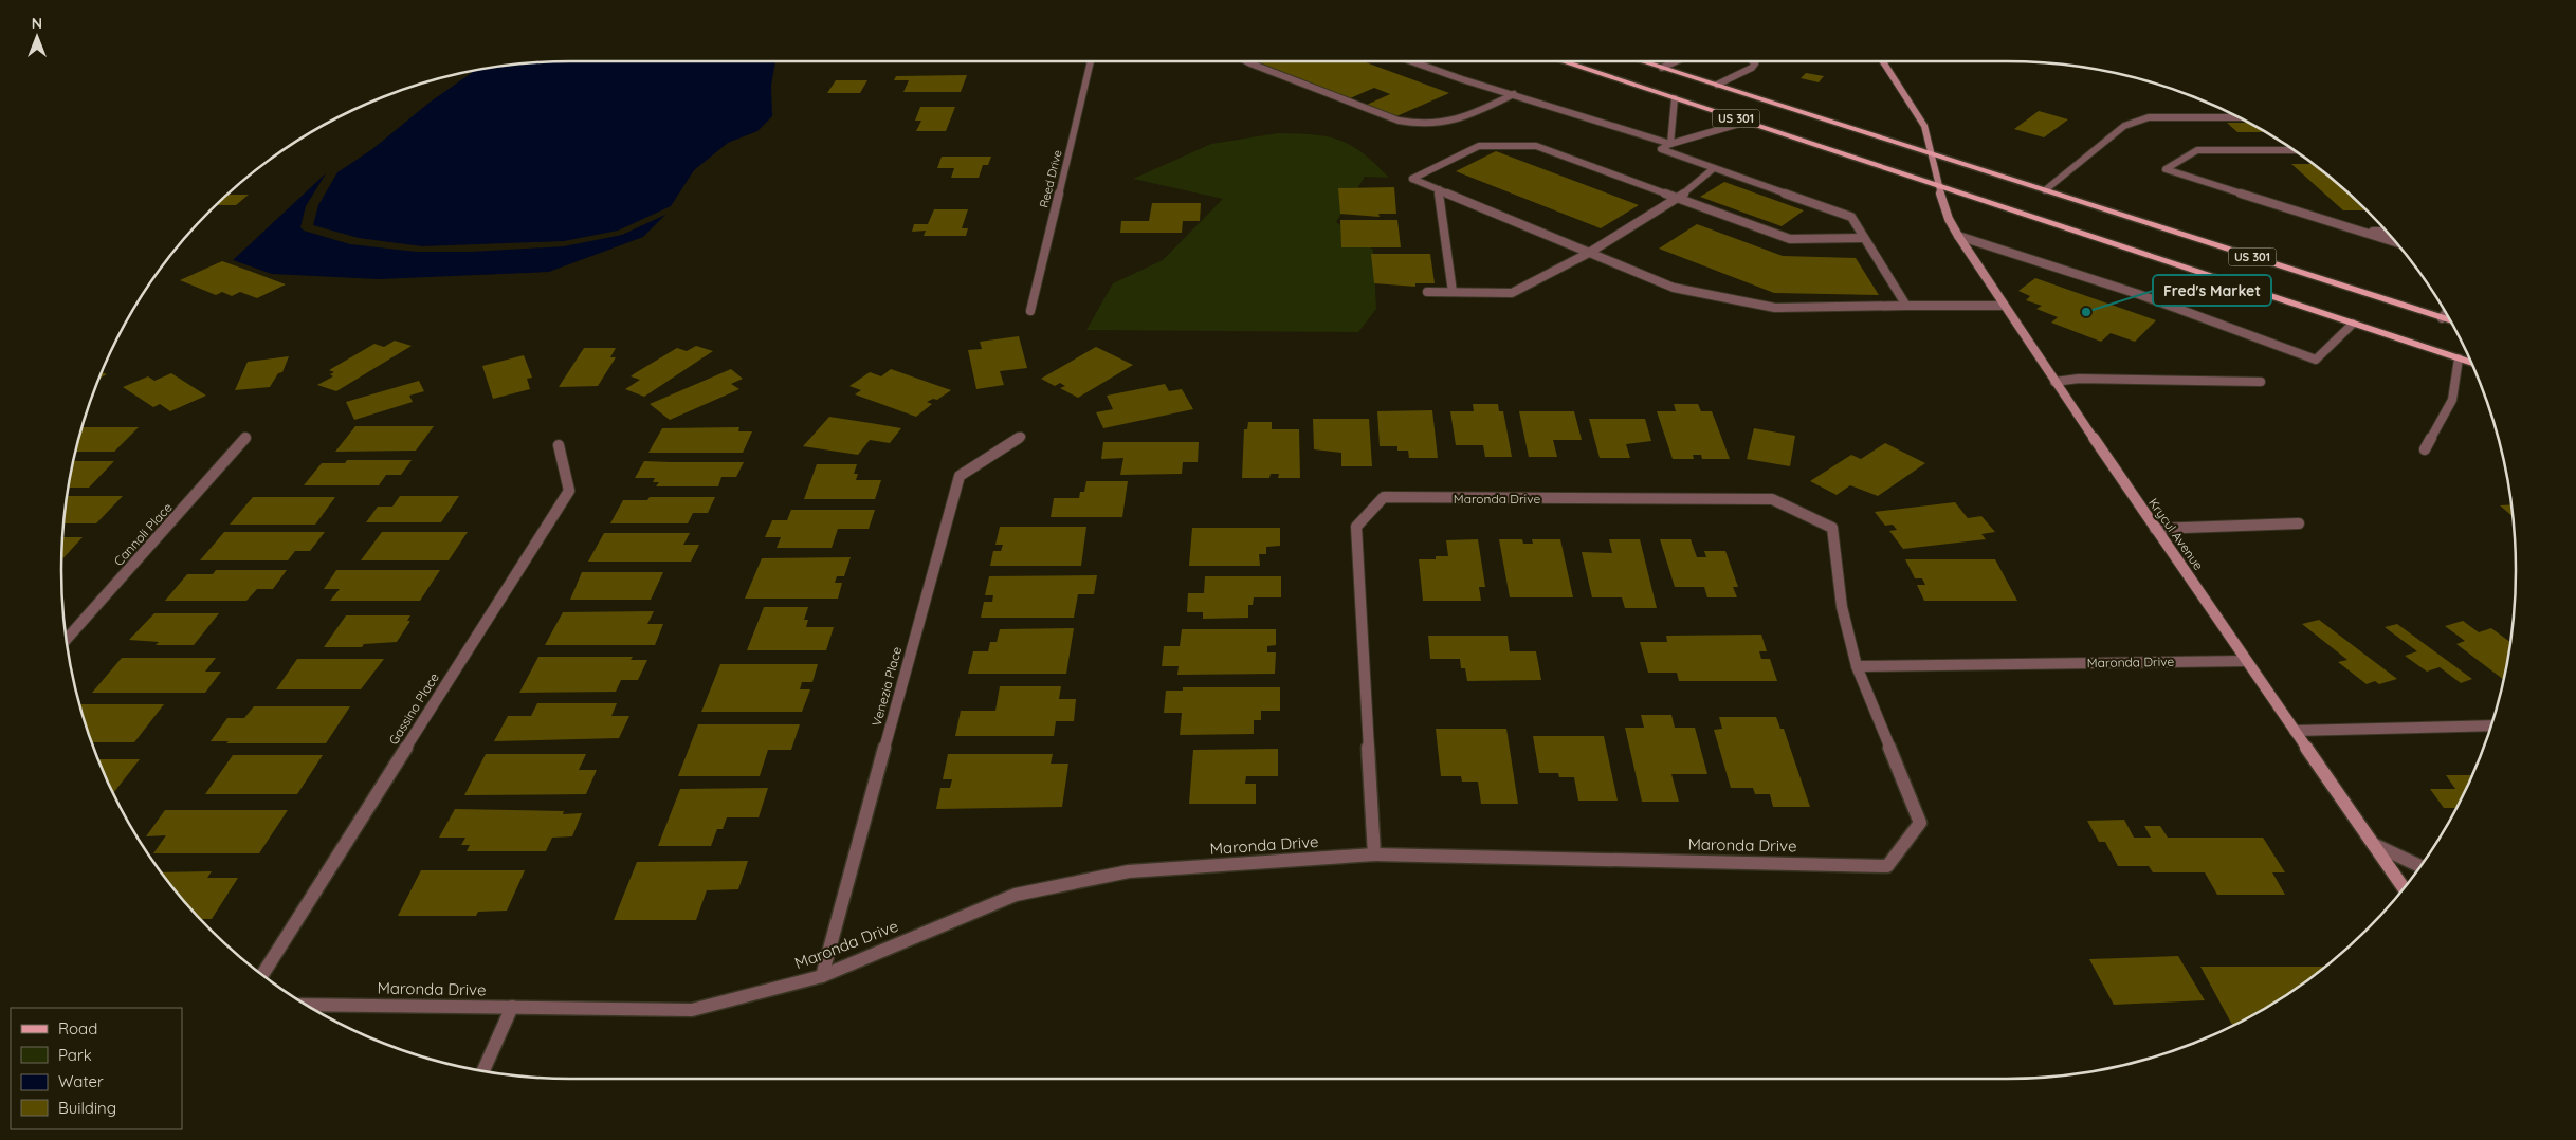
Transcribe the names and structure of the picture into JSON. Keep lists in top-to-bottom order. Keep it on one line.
{"streets":{"main road":["US 301"],"street":["Reed Drive","Maronda Drive","Cannoli Place","Krycul Avenue","Venezia Place","Gassino Place"]},"crossings":[["US 301","Krycul Avenue"],["Maronda Drive","Krycul Avenue"],["Maronda Drive","Venezia Place"]],"places":["Fred's Market"],"legend":["Road","Park","Water","Building"],"north":"top"}
